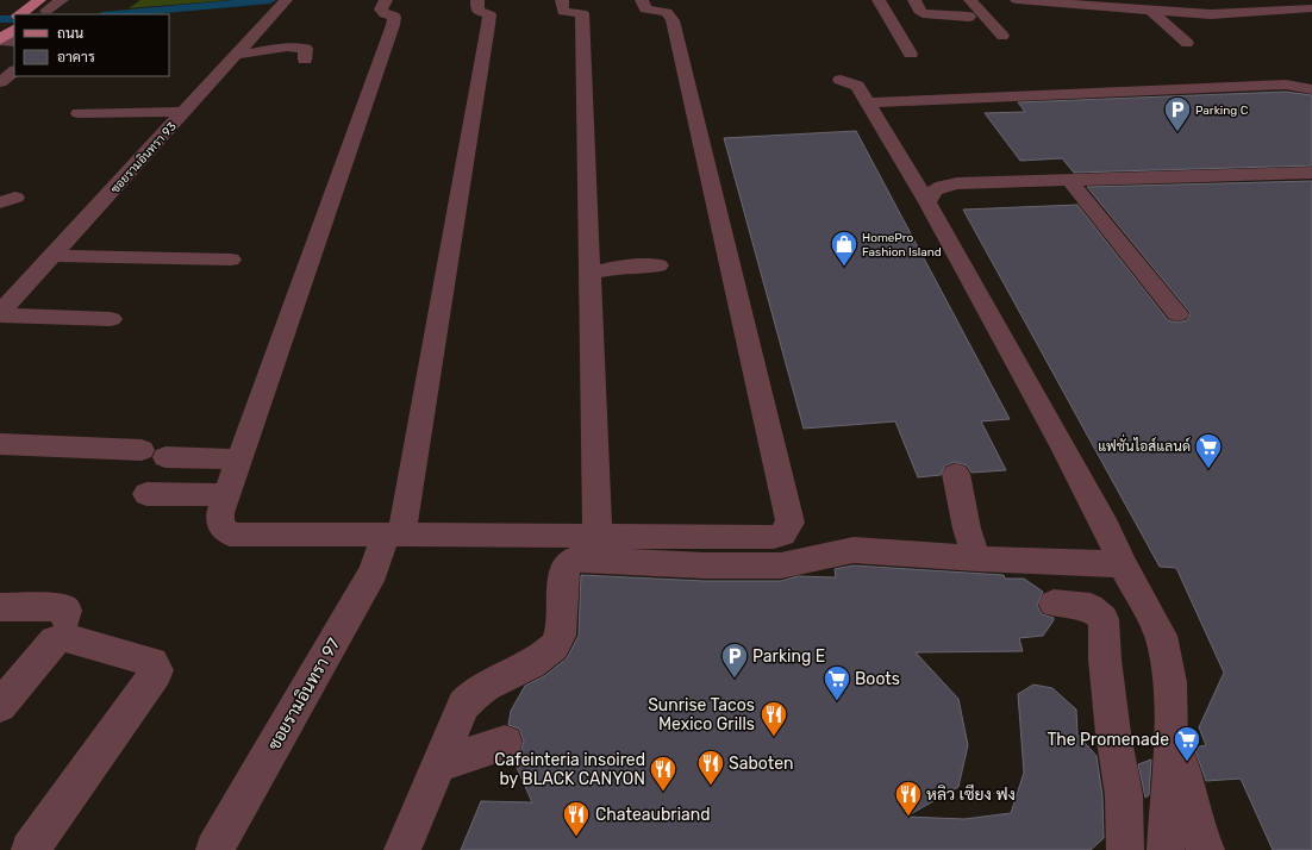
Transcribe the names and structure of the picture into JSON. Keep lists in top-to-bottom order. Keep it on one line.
{"streets":{"street":["ซอยรามอินทรา 93","ซอยรามอินทรา 97"]},"places":{"parking":["Parking C","Parking E"],"shop":["HomePro Fashion Island"],"supermarket":["แฟชั่นไอส์แลนด์","Boots","The Promenade"],"restaurant":["Sunrise Tacos Mexico Grills","Saboten","Cafeinteria insoired by BLACK CANYON","หลิว เซียง ฟง","Chateaubriand"]},"legend":["ถนน","อาคาร"]}
